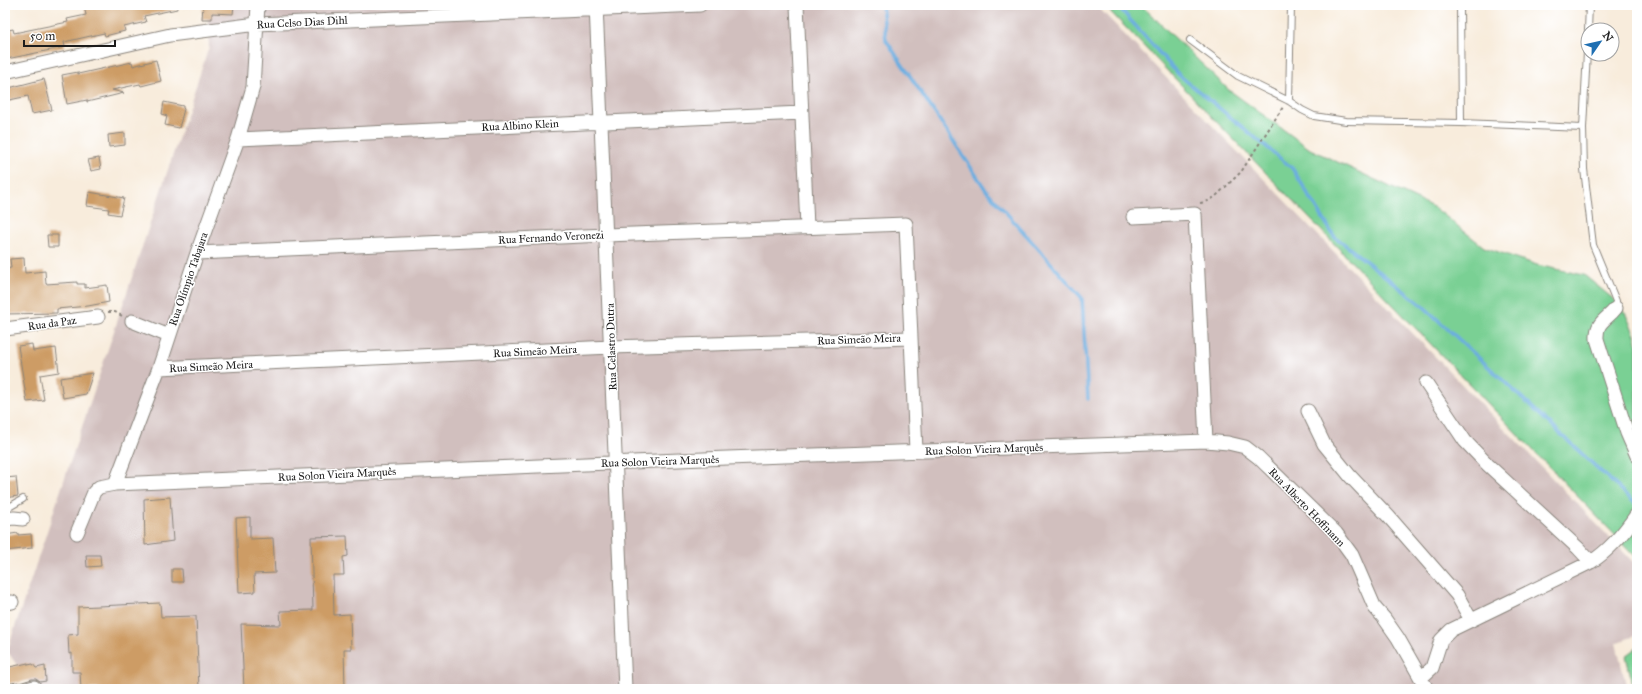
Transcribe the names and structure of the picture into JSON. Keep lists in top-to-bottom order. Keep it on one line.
{"streets":{"street":["Rua Celso Dias Dihl","Rua Albino Klein","Rua Fernando Veronezi","Rua Olímpio Tabajara","Rua da Paz","Rua Simeão Meira","Rua Celastro Dutra","Rua Solon Vieira Marquês","Rua Alberto Hoffmann"]},"crossings":[["Rua Celso Dias Dihl","Rua Olímpio Tabajara"],["Rua Celso Dias Dihl","Rua Celastro Dutra"],["Rua Albino Klein","Rua Olímpio Tabajara"],["Rua Albino Klein","Rua Celastro Dutra"],["Rua Fernando Veronezi","Rua Olímpio Tabajara"],["Rua Fernando Veronezi","Rua Simeão Meira"],["Rua Fernando Veronezi","Rua Celastro Dutra"],["Rua Olímpio Tabajara","Rua Simeão Meira"],["Rua Olímpio Tabajara","Rua Solon Vieira Marquês"],["Rua Simeão Meira","Rua Celastro Dutra"],["Rua Celastro Dutra","Rua Solon Vieira Marquês"],["Rua Solon Vieira Marquês","Rua Alberto Hoffmann"]],"scale_bar":"50 m","north":"top right"}
